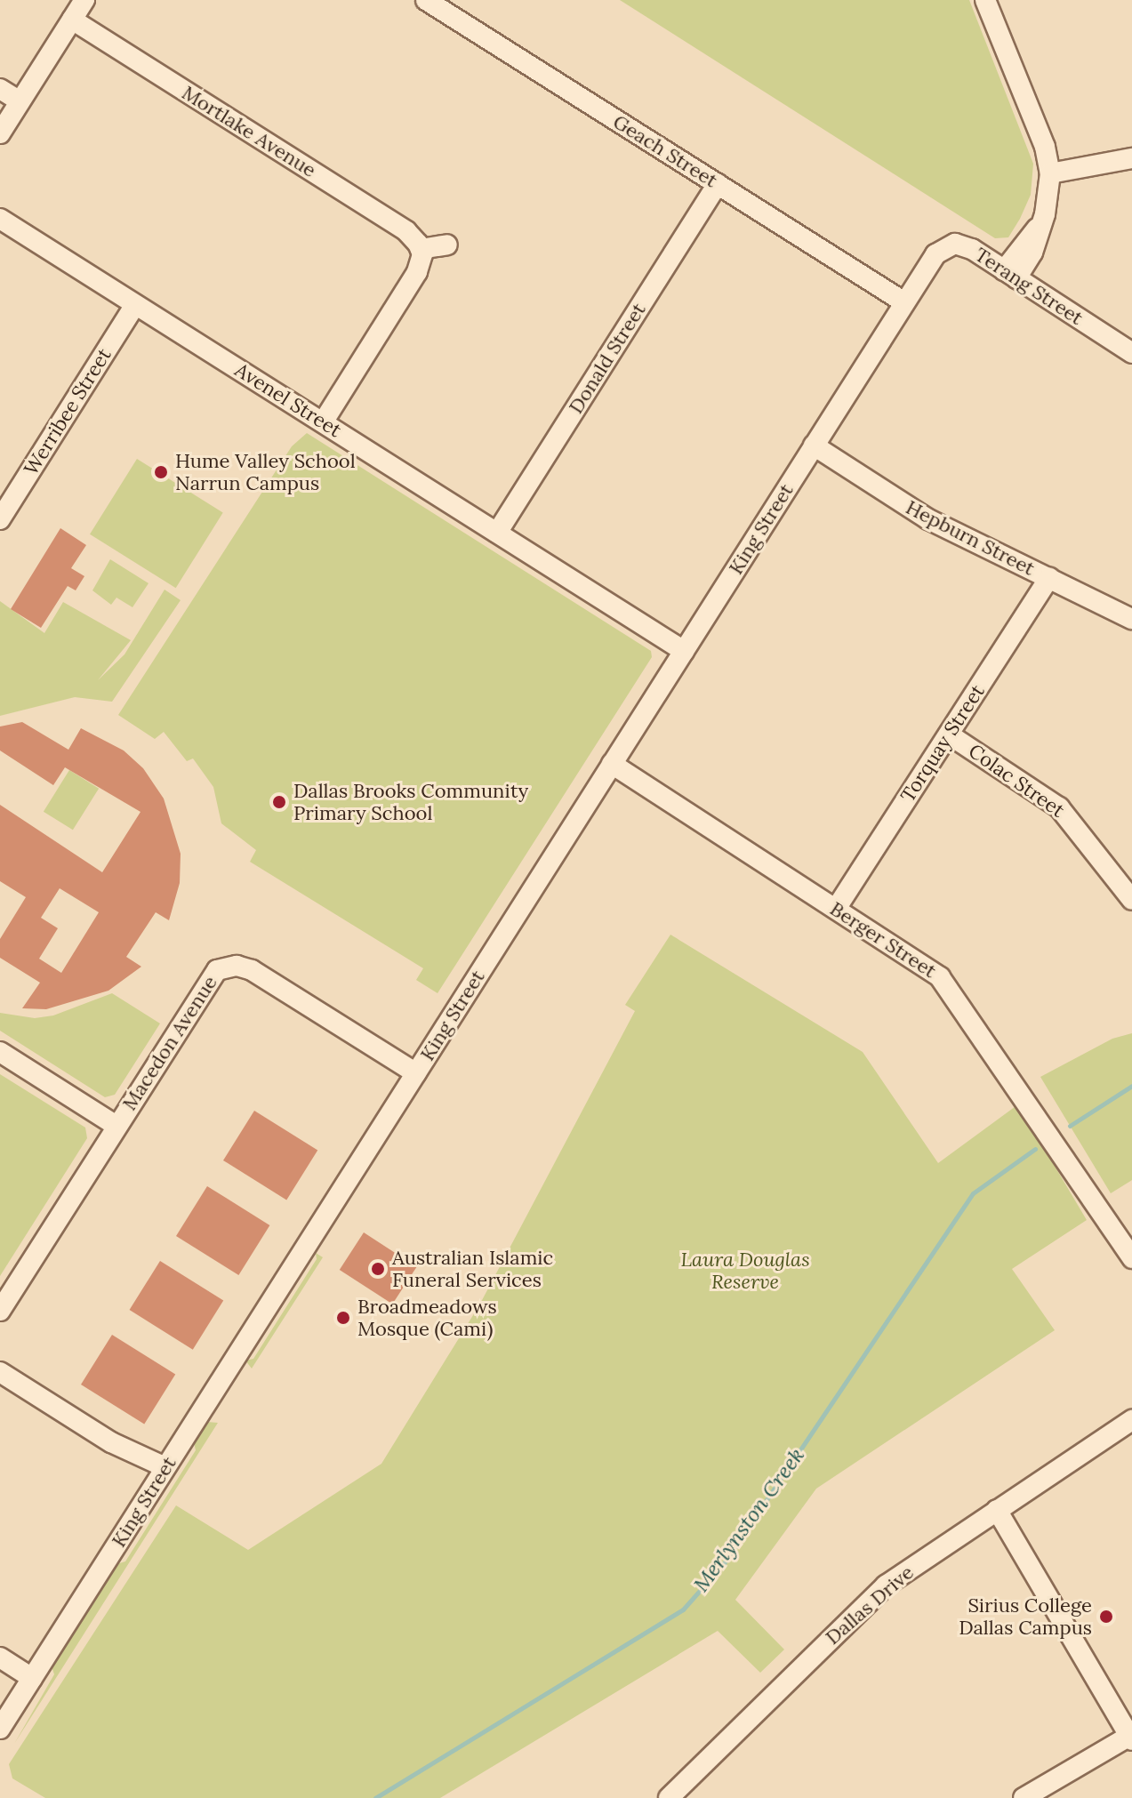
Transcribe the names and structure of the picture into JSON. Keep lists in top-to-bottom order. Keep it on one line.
{"streets":{"street":["Mortlake Avenue","Geach Street","Terang Street","Donald Street","Avenel Street","Werribee Street","King Street","Hepburn Street","Torquay Street","Colac Street","Berger Street","Macedon Avenue","Dallas Drive"]},"crossings":[["Geach Street","Terang Street"],["Geach Street","Donald Street"],["Geach Street","King Street"],["Terang Street","King Street"],["Donald Street","Avenel Street"],["Avenel Street","Werribee Street"],["Avenel Street","King Street"],["King Street","Hepburn Street"],["King Street","Berger Street"],["King Street","Macedon Avenue"],["Hepburn Street","Torquay Street"],["Torquay Street","Colac Street"],["Torquay Street","Berger Street"]],"water":["Merlynston Creek"],"parks":["Laura Douglas Reserve"],"places":["Hume Valley School Narrun Campus","Dallas Brooks Community Primary School","Australian Islamic Funeral Services","Broadmeadows Mosque (Cami)","Sirius College Dallas Campus"]}
